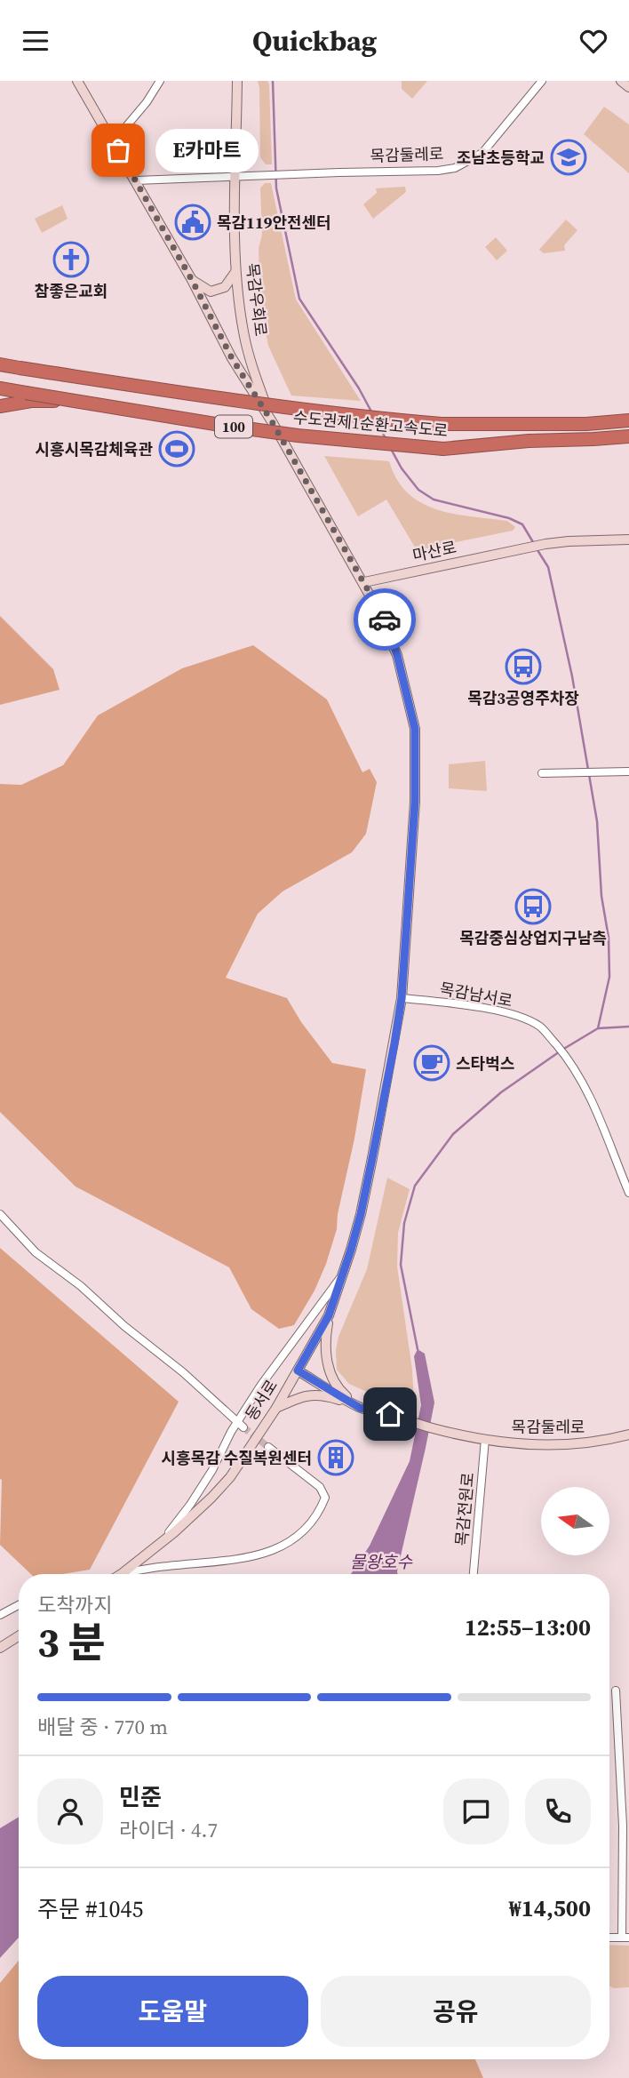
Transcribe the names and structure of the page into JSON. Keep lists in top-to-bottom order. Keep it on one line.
{"streets":{"highway":["수도권제1순환고속도로","100"],"main road":["목감둘레로","목감우회로","마산로","동서로"],"street":["목감남서로","목감전원로"]},"crossings":[["목감둘레로","목감우회로"],["목감둘레로","목감전원로"],["목감우회로","동서로"],["마산로","동서로"],["목감남서로","동서로"]],"water":["물왕호수"],"places":{"other":["E카마트"],"school or university":["조남초등학교"],"public building":["목감119안전센터"],"church":["참좋은교회"],"sports":["시흥시목감체육관"],"bus stop":["목감3공영주차장","목감중심상업지구남측"],"cafe":["스타벅스"],"building":["시흥목감 수질복원센터"]},"north":"left","page":{"header":"Quickbag","bubble":"E카마트","heading":["3 분","도착까지","12:55–13:00"],"panel":["민준","라이더 · 4.7","주문 #1045","₩14,500"],"bar":"배달 중 · 770 m","buttons":["도움말","공유"]}}
